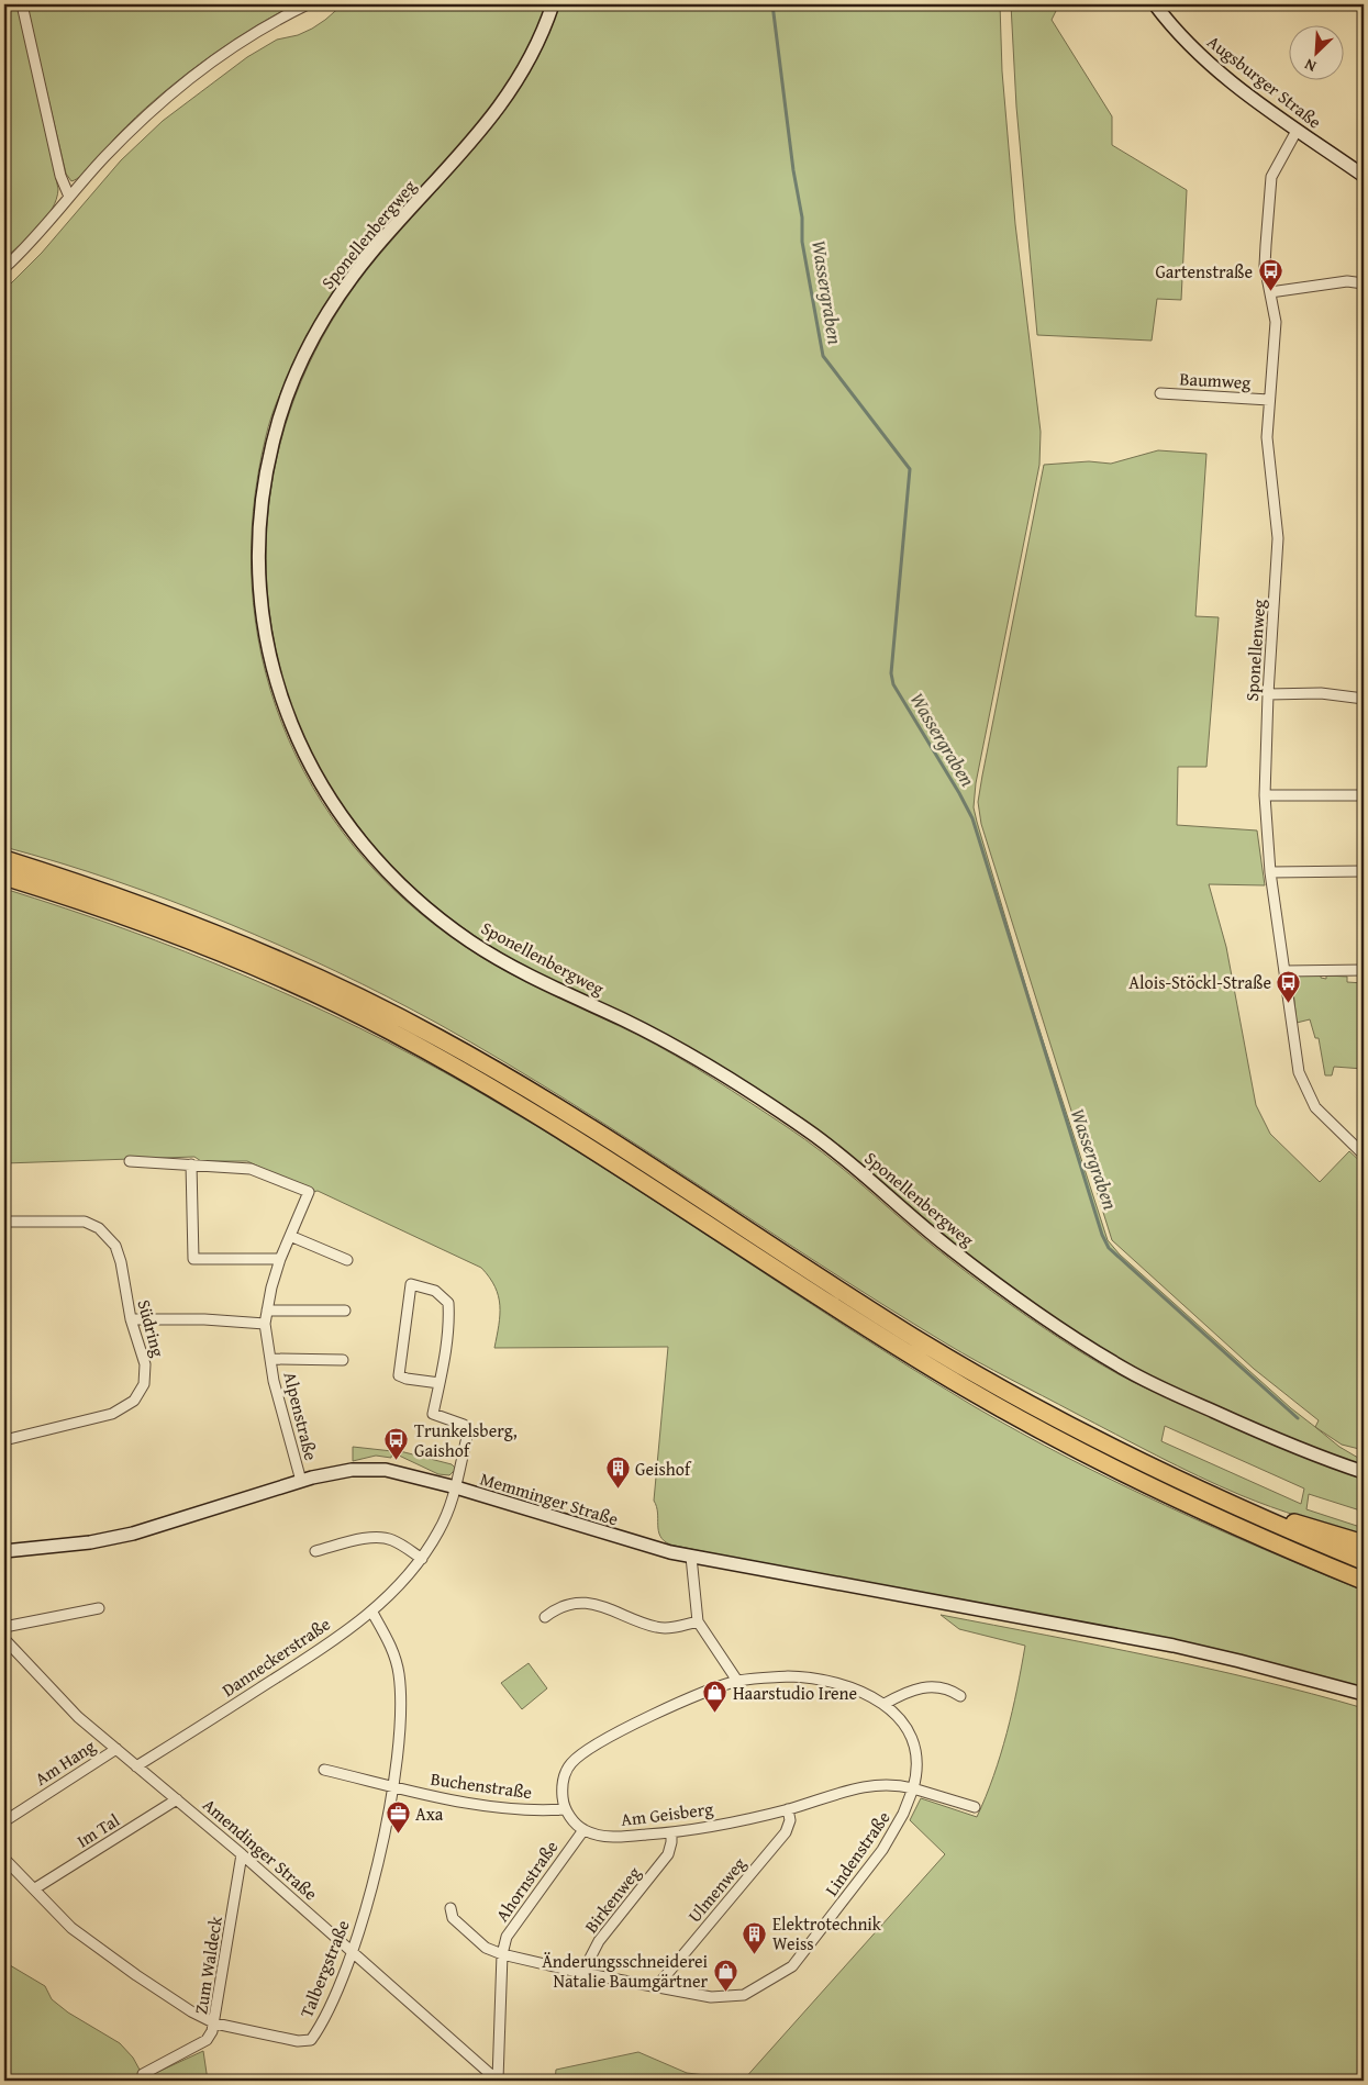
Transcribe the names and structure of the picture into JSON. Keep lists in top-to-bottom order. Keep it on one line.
{"streets":{"street":["Augsburger Straße","Sponellenbergweg","Baumweg","Sponellenweg","Südring","Alpenstraße","Memminger Straße","Danneckerstraße","Am Hang","Buchenstraße","Am Geisberg","Im Tal","Amendinger Straße","Lindenstraße","Ahornstraße","Ulmenweg","Birkenweg","Zum Waldeck","Talbergstraße"]},"crossings":[["Augsburger Straße","Sponellenweg"],["Baumweg","Sponellenweg"],["Alpenstraße","Memminger Straße"],["Memminger Straße","Danneckerstraße"],["Danneckerstraße","Amendinger Straße"],["Danneckerstraße","Talbergstraße"],["Am Hang","Amendinger Straße"],["Buchenstraße","Talbergstraße"],["Am Geisberg","Lindenstraße"],["Am Geisberg","Ahornstraße"],["Am Geisberg","Ulmenweg"],["Am Geisberg","Birkenweg"],["Im Tal","Amendinger Straße"],["Im Tal","Talbergstraße"],["Amendinger Straße","Ahornstraße"],["Amendinger Straße","Zum Waldeck"],["Amendinger Straße","Talbergstraße"],["Lindenstraße","Ulmenweg"],["Lindenstraße","Birkenweg"],["Zum Waldeck","Talbergstraße"]],"water":["Wassergraben"],"places":{"bus stop":["Gartenstraße","Alois-Stöckl-Straße","Trunkelsberg, Gaishof"],"building":["Geishof","Elektrotechnik Weiss"],"shop":["Haarstudio Irene","Änderungsschneiderei Natalie Baumgärtner"],"office":["Axa"]},"north":"bottom left"}
